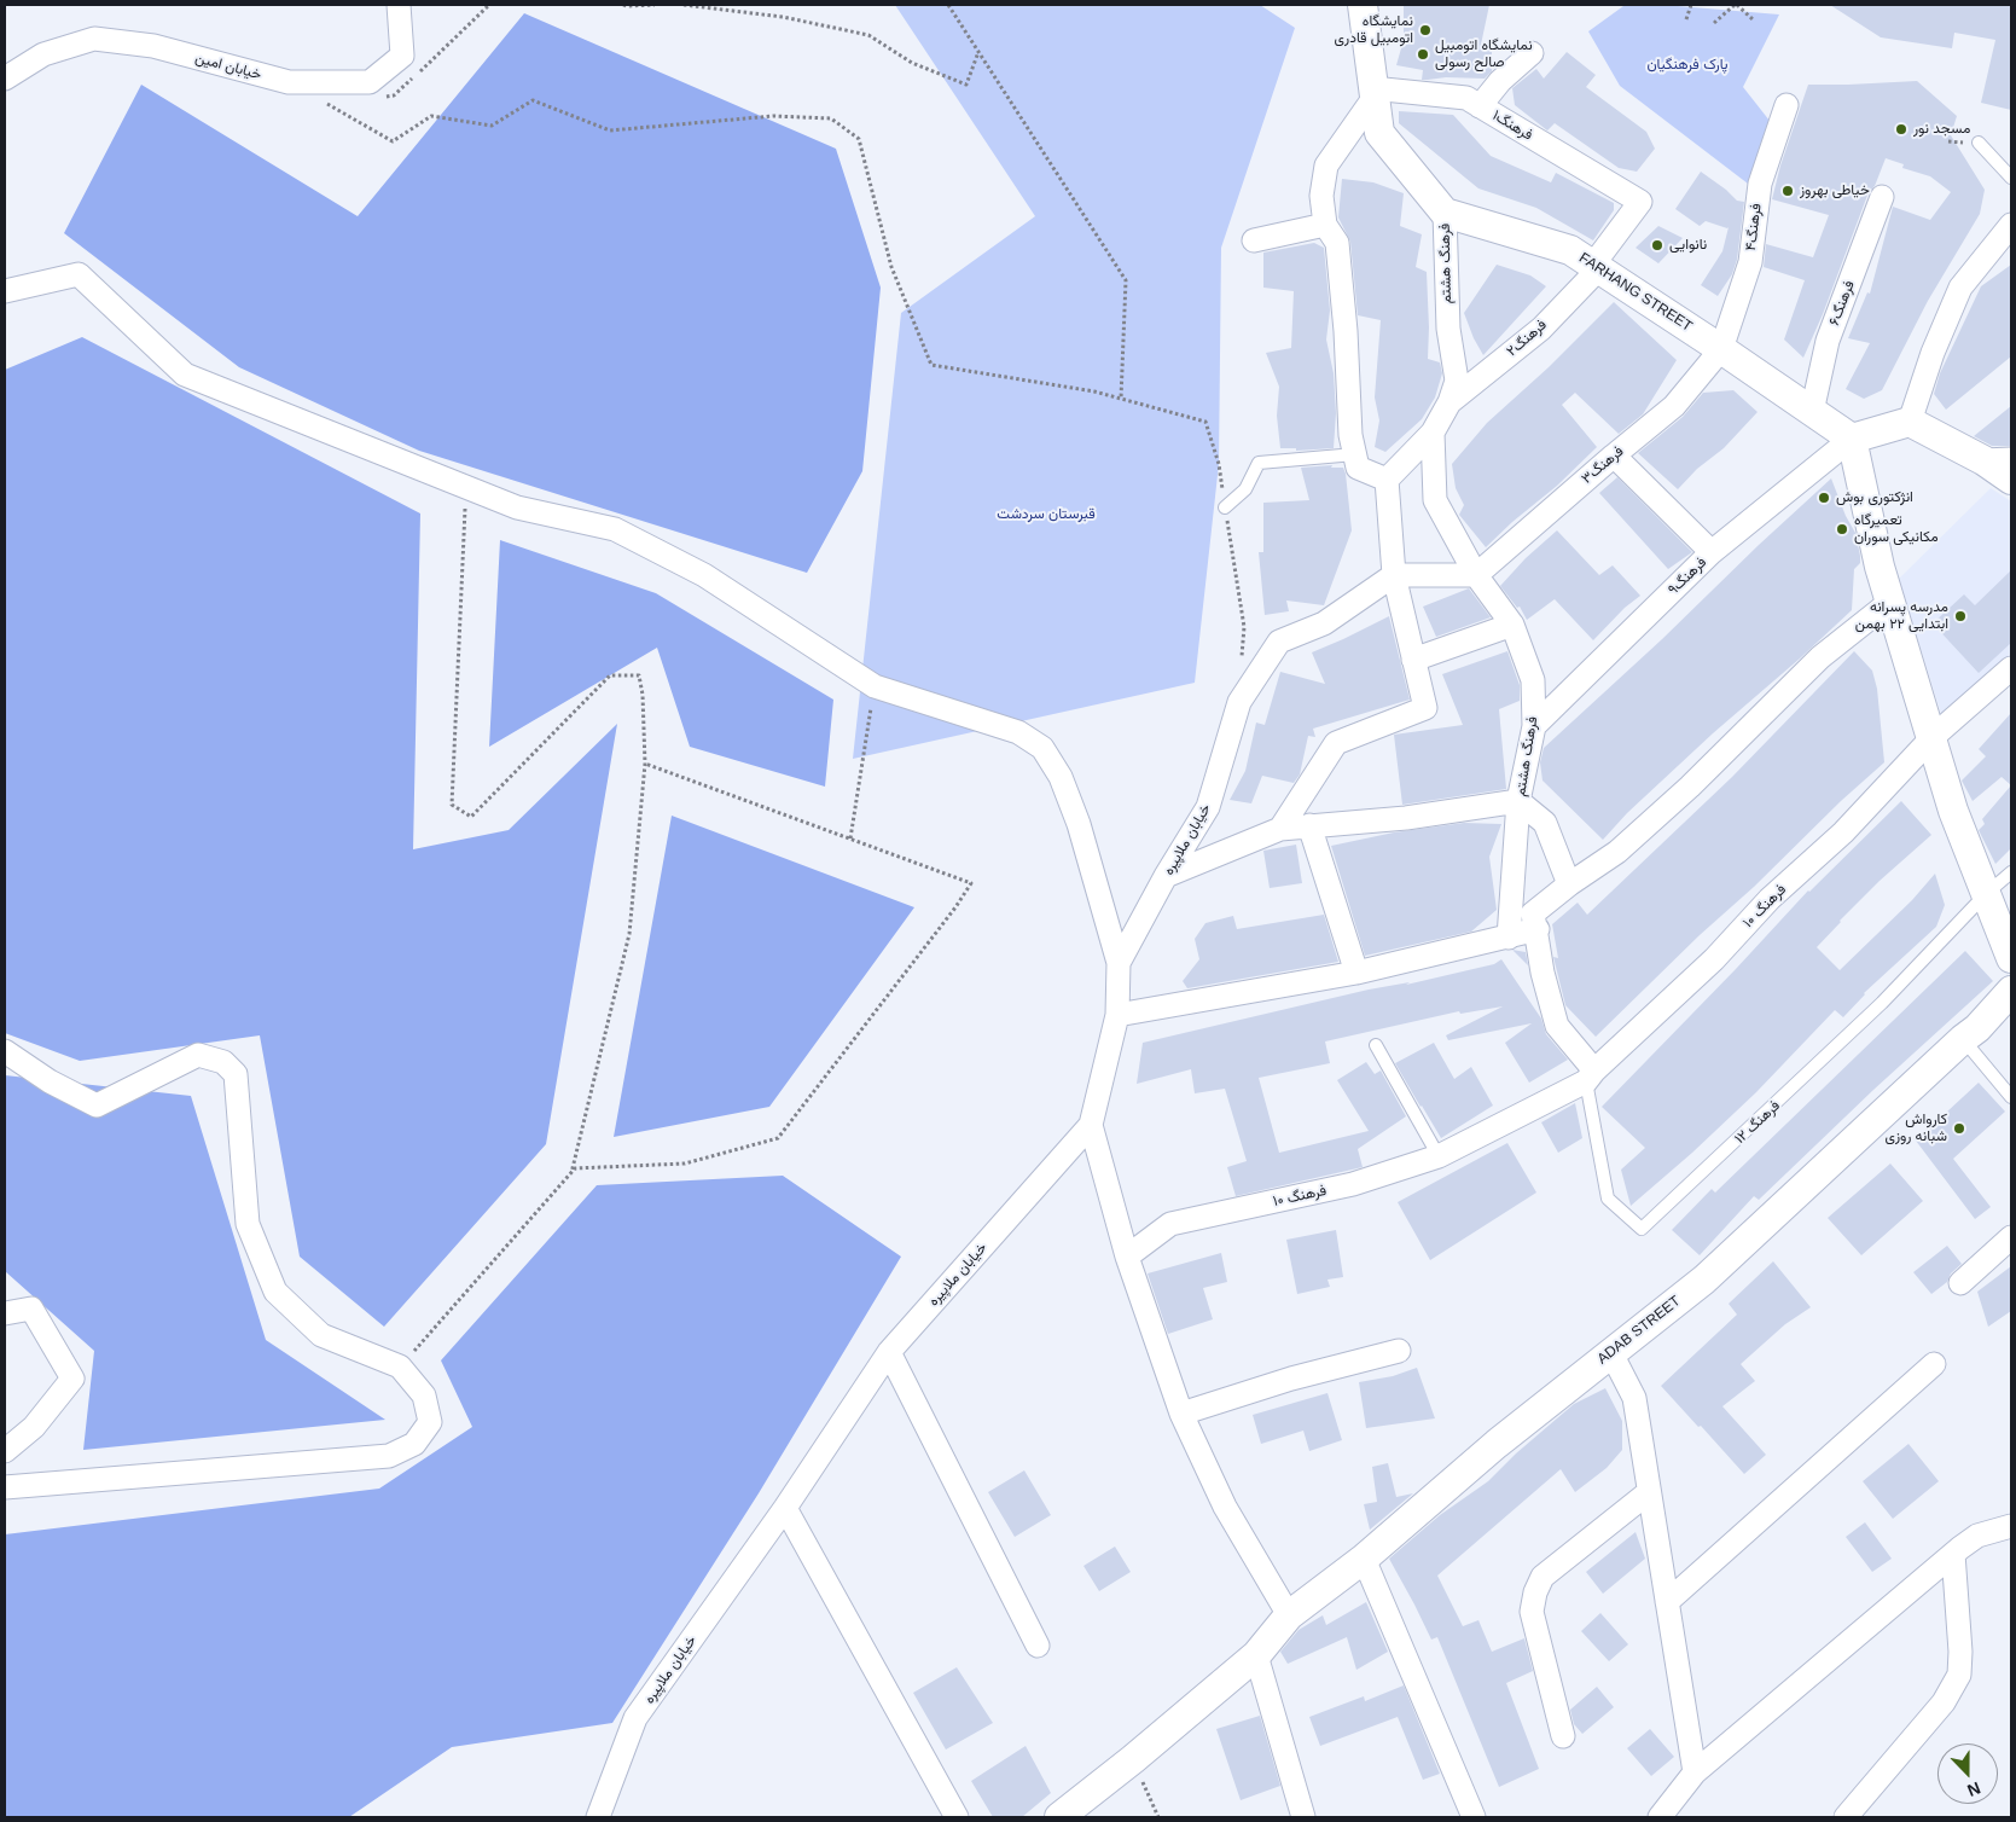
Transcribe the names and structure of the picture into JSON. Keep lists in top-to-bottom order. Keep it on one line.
{"streets":{"street":["خیابان امین","فرهنگ۱","فرهنگ۴","فرهنگ هشتم","FARHANG STREET","فرهنگ۶","فرهنگ۲","فرهنگ۳","فرهنگ۹","خیابان ملاپیره","فرهنگ ۱۰","ADAB STREET"],"lane":["فرهنگ ۱۲"]},"crossings":[["فرهنگ۱","فرهنگ۲"],["فرهنگ۴","FARHANG STREET"],["فرهنگ۴","فرهنگ۳"],["فرهنگ هشتم","FARHANG STREET"],["فرهنگ هشتم","فرهنگ۲"],["فرهنگ هشتم","فرهنگ۳"],["فرهنگ هشتم","فرهنگ۹"],["FARHANG STREET","فرهنگ۶"],["FARHANG STREET","فرهنگ۲"],["FARHANG STREET","فرهنگ۳"],["FARHANG STREET","فرهنگ۹"],["فرهنگ ۱۰","فرهنگ ۱۲"]],"parks":["پارک فرهنگیان","قبرستان سردشت"],"places":["نمایشگاه اتومبیل قادری","نمایشگاه اتومبیل صالح رسولی","مسجد نور","خیاطی بهروز","نانوایی","انژکتوری بوش","تعمیرگاه مکانیکی سوران","مدرسه پسرانه ابتدایی ۲۲ بهمن","کارواش شبانه روزی"],"north":"bottom"}
